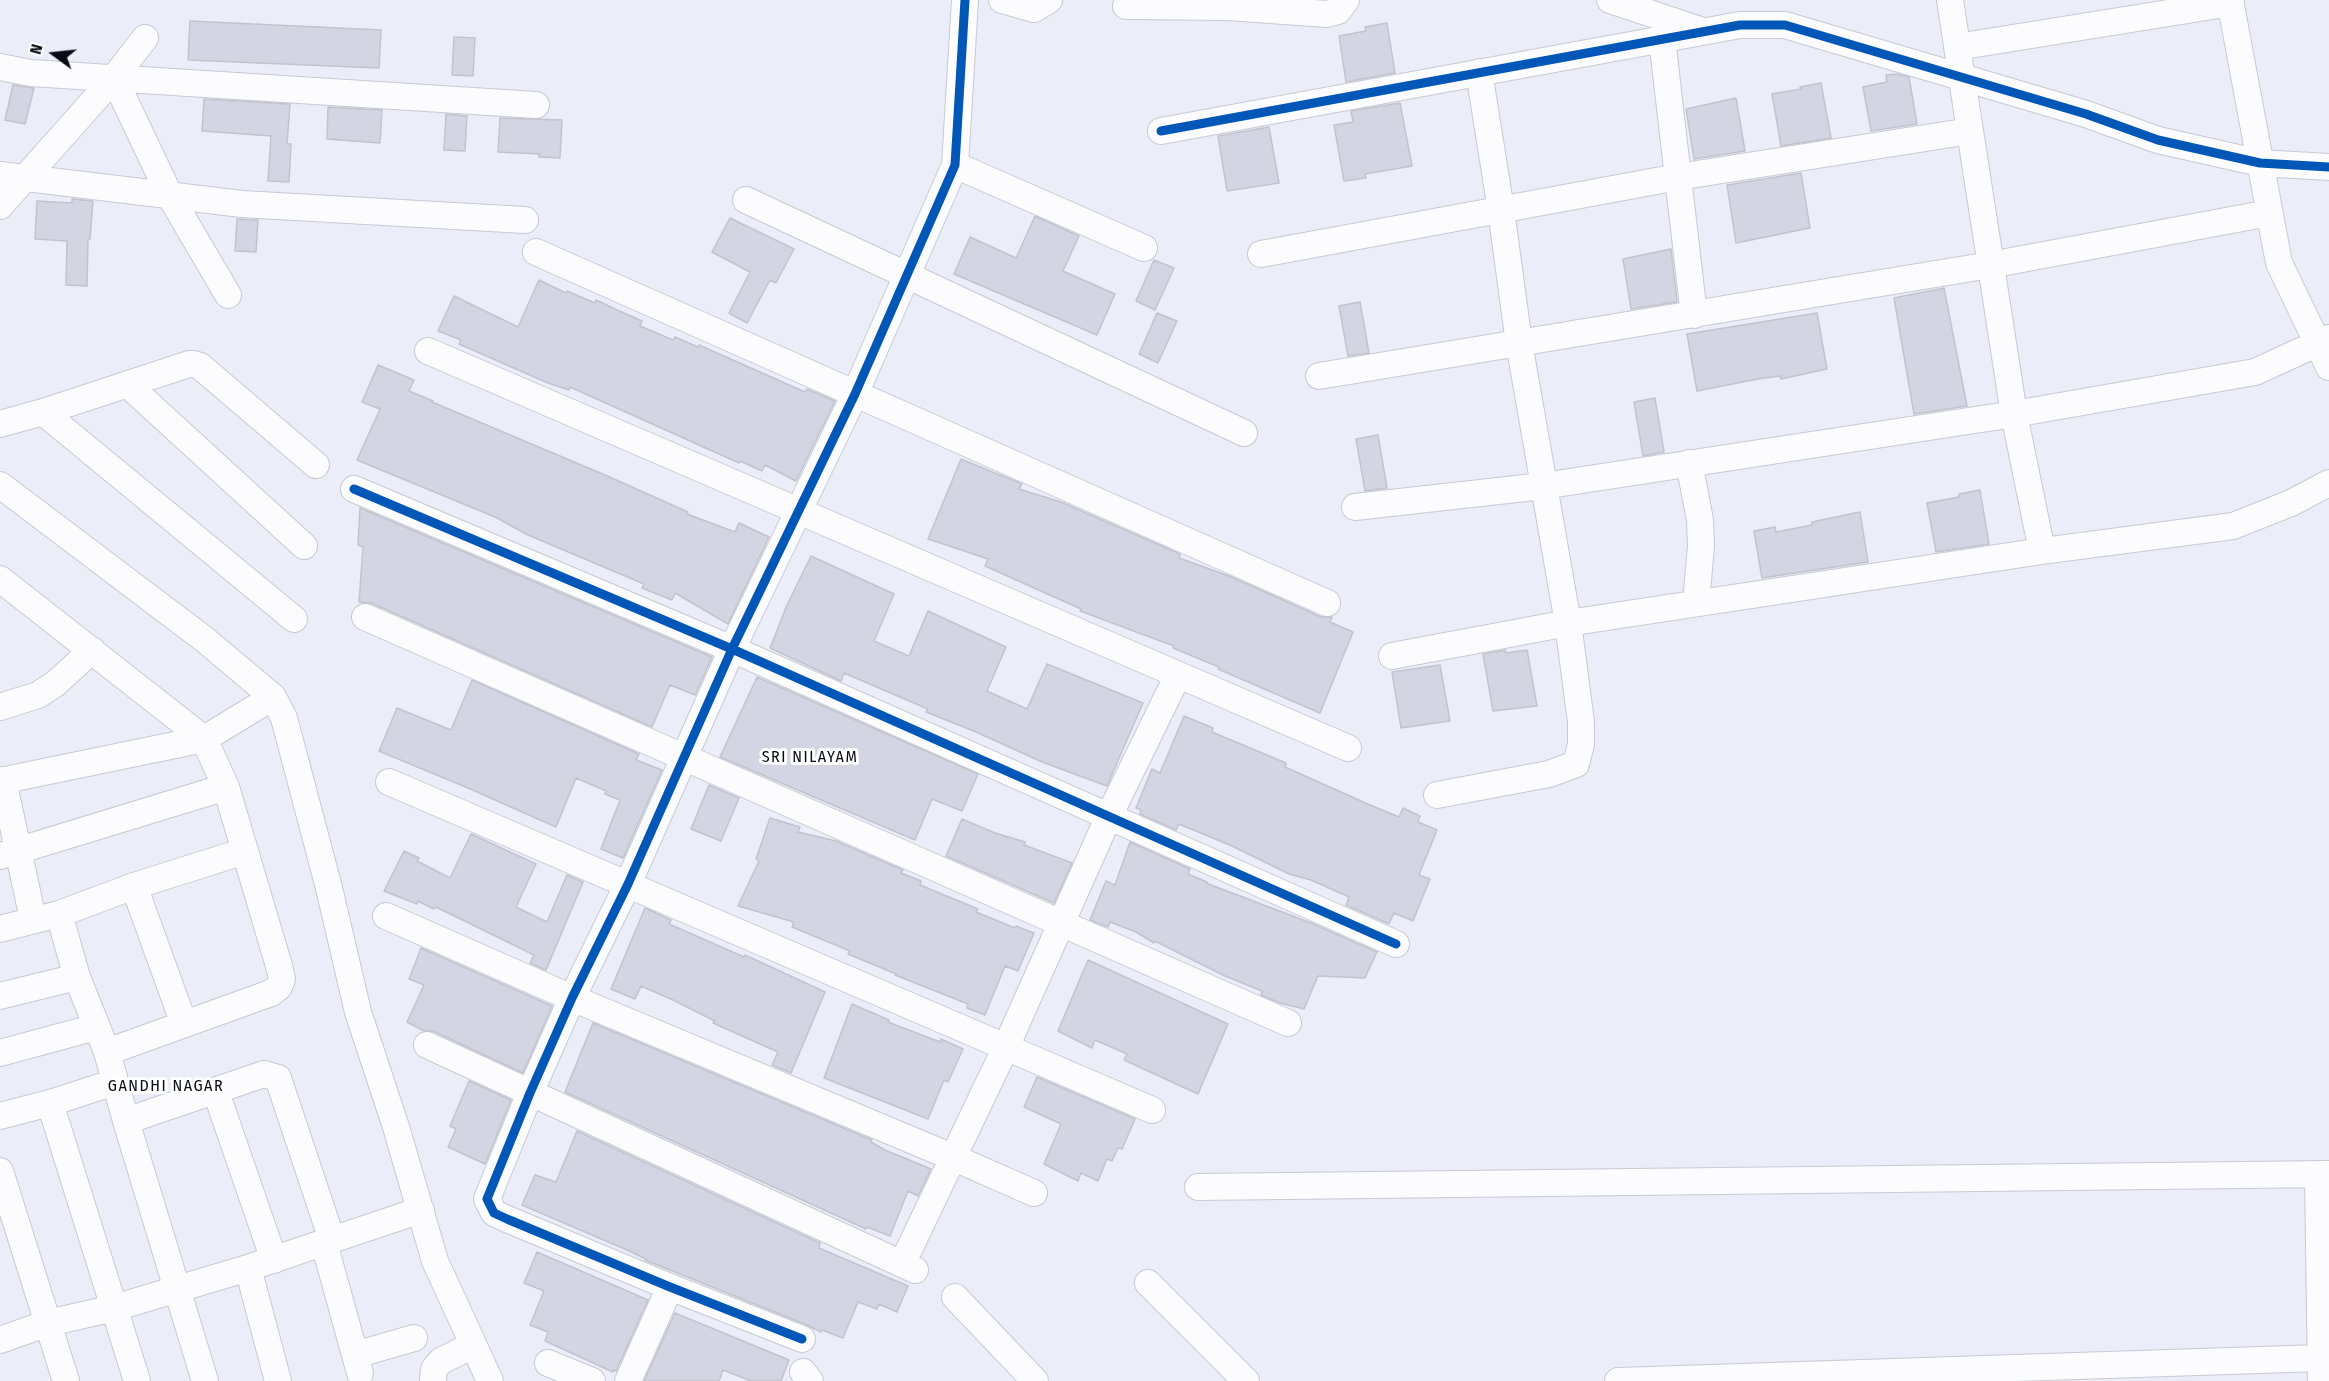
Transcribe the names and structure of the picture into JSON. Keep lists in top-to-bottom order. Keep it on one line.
{"districts":["SRI NILAYAM","GANDHI NAGAR"],"north":"left"}
